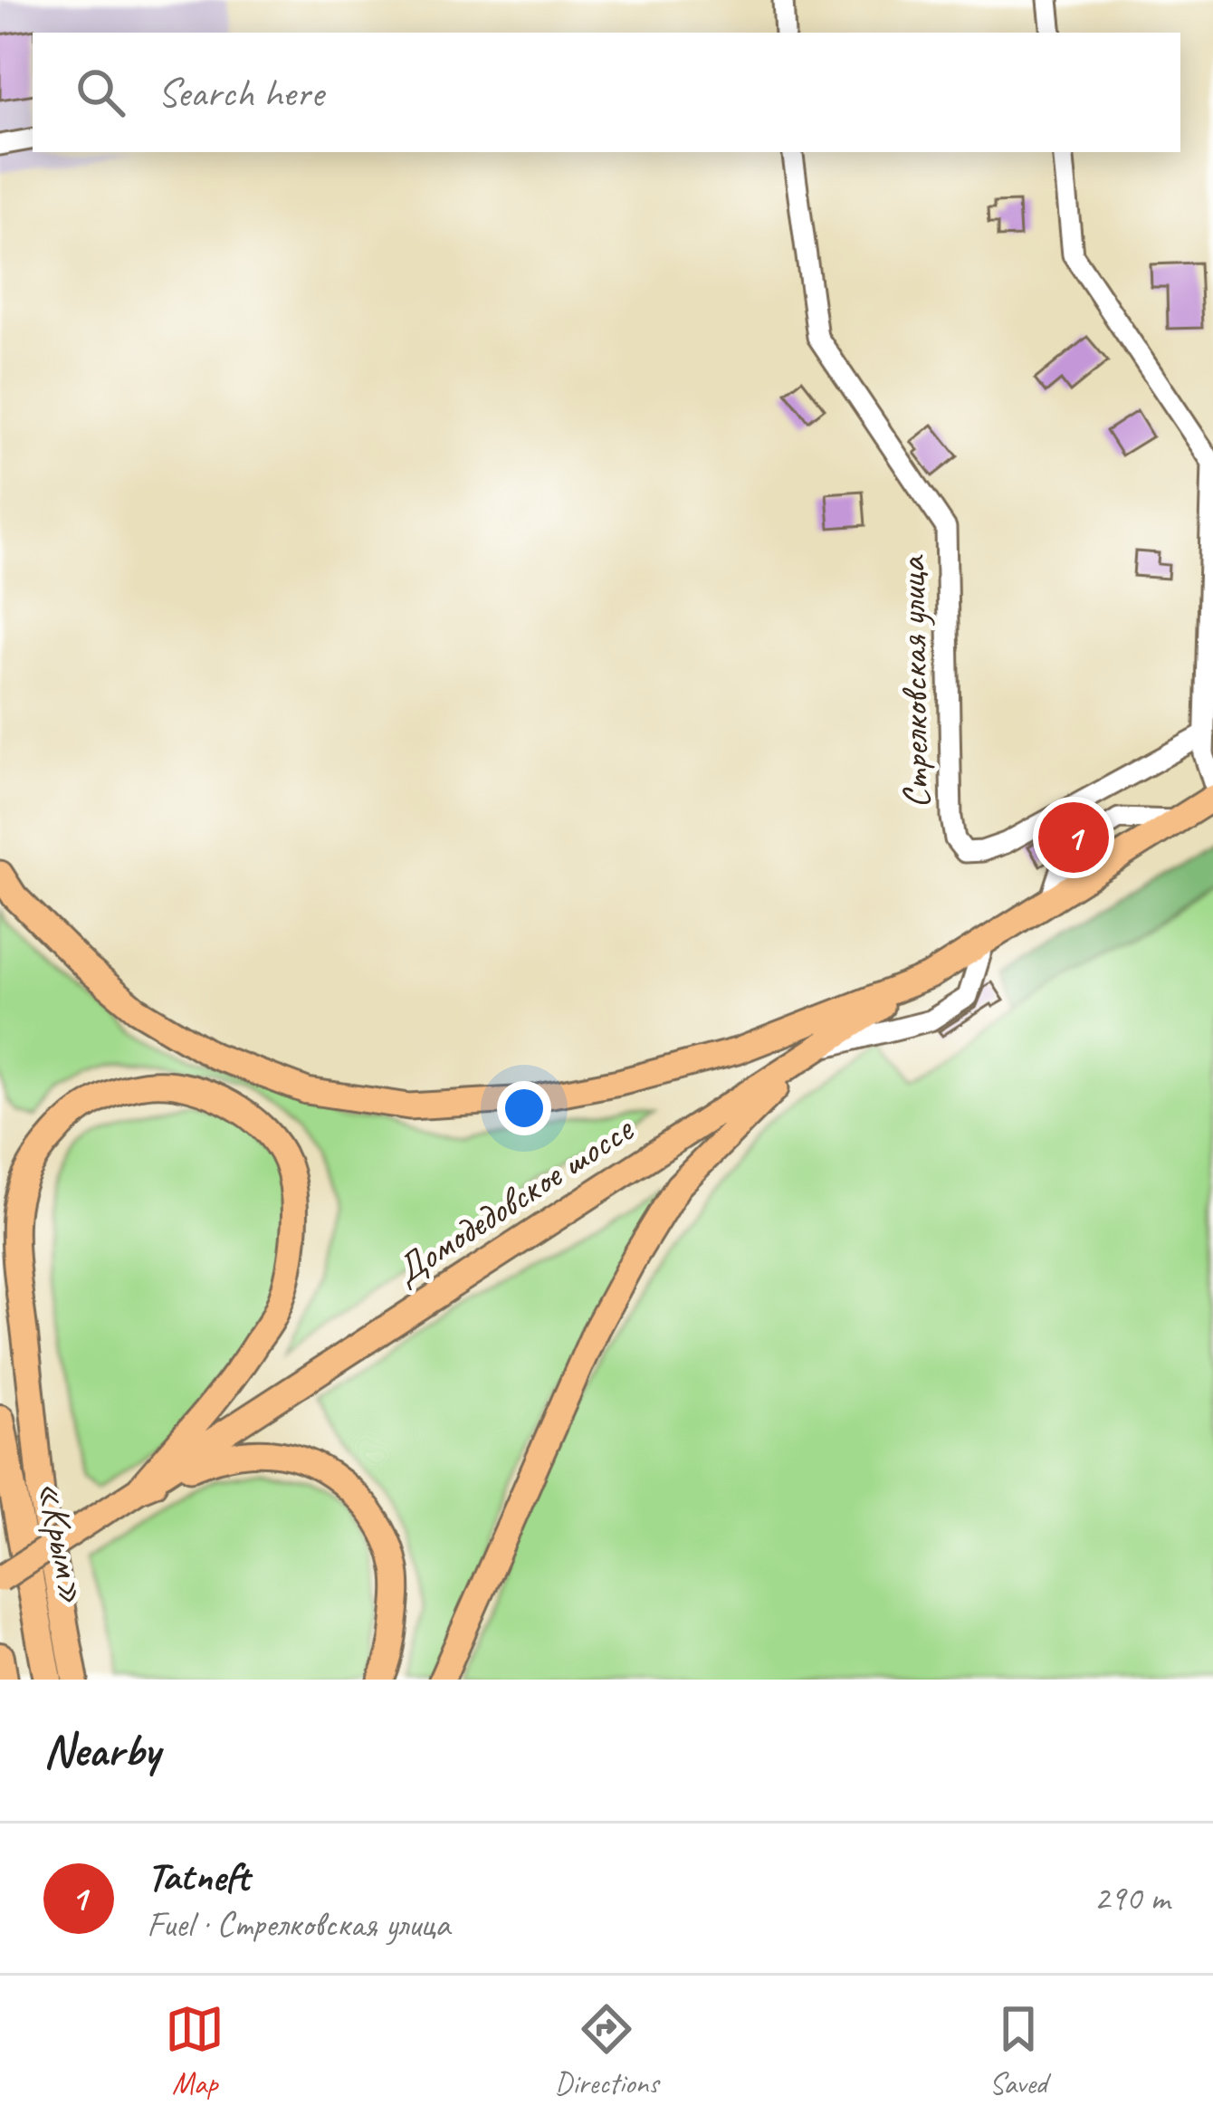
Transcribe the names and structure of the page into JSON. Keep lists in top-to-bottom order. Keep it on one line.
{"streets":{"highway":["«Крым»"],"main road":["Домодедовское шоссе"],"street":["Стрелковская улица"]},"page":{"search":"Search here","pins":"1","heading":"Nearby","list":[{"mark":"1","name":"Tatneft","note":"Fuel · Стрелковская улица","value":"290 m"}],"nav":["Map","Directions","Saved"]}}
